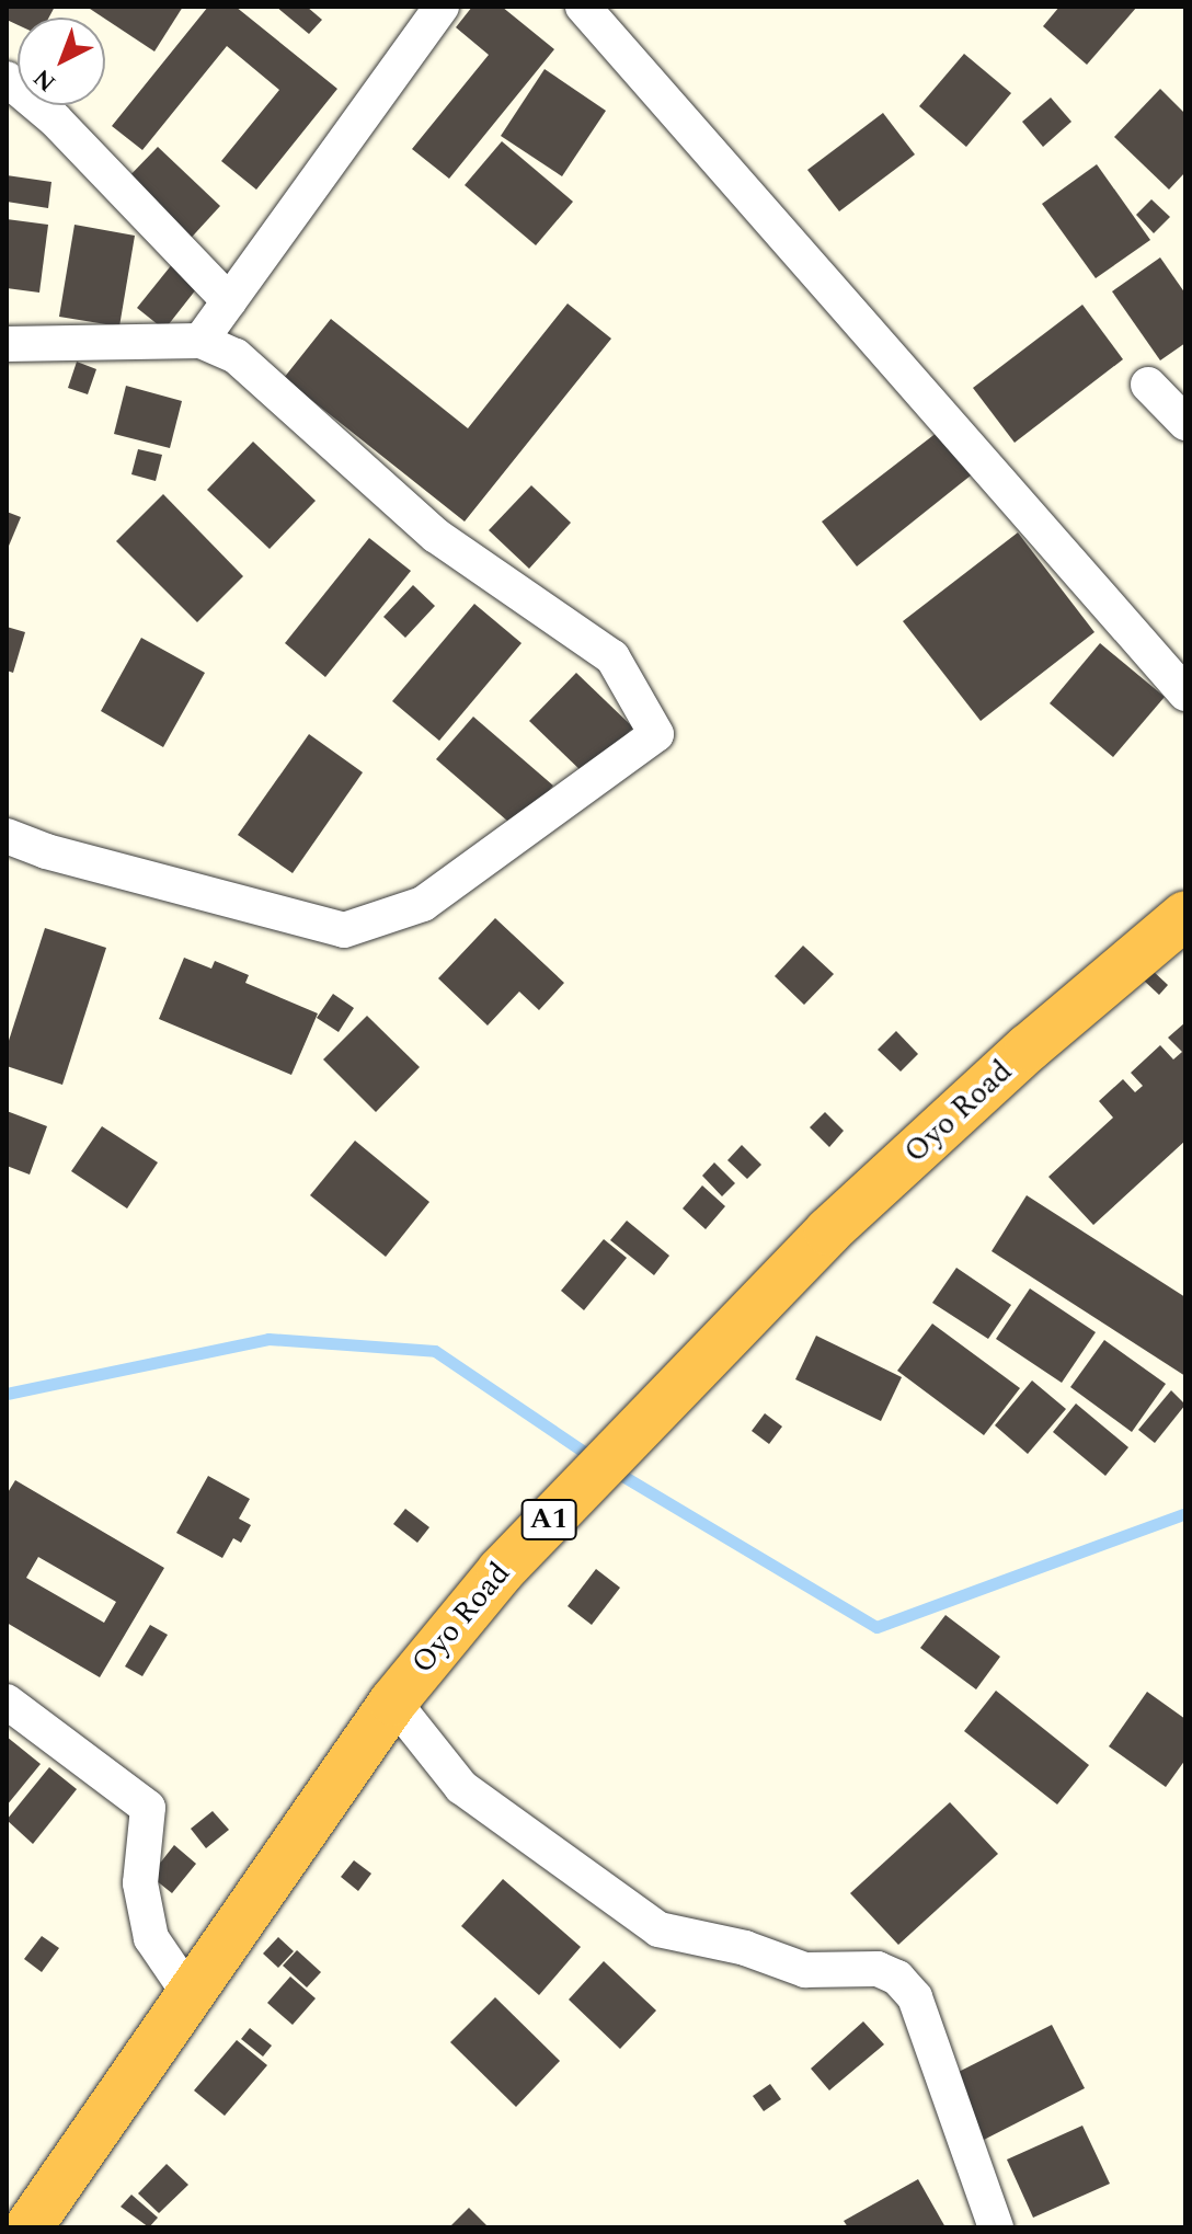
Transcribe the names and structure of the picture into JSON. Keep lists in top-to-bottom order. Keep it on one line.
{"streets":{"highway":["Oyo Road","A1"]},"north":"bottom left"}
